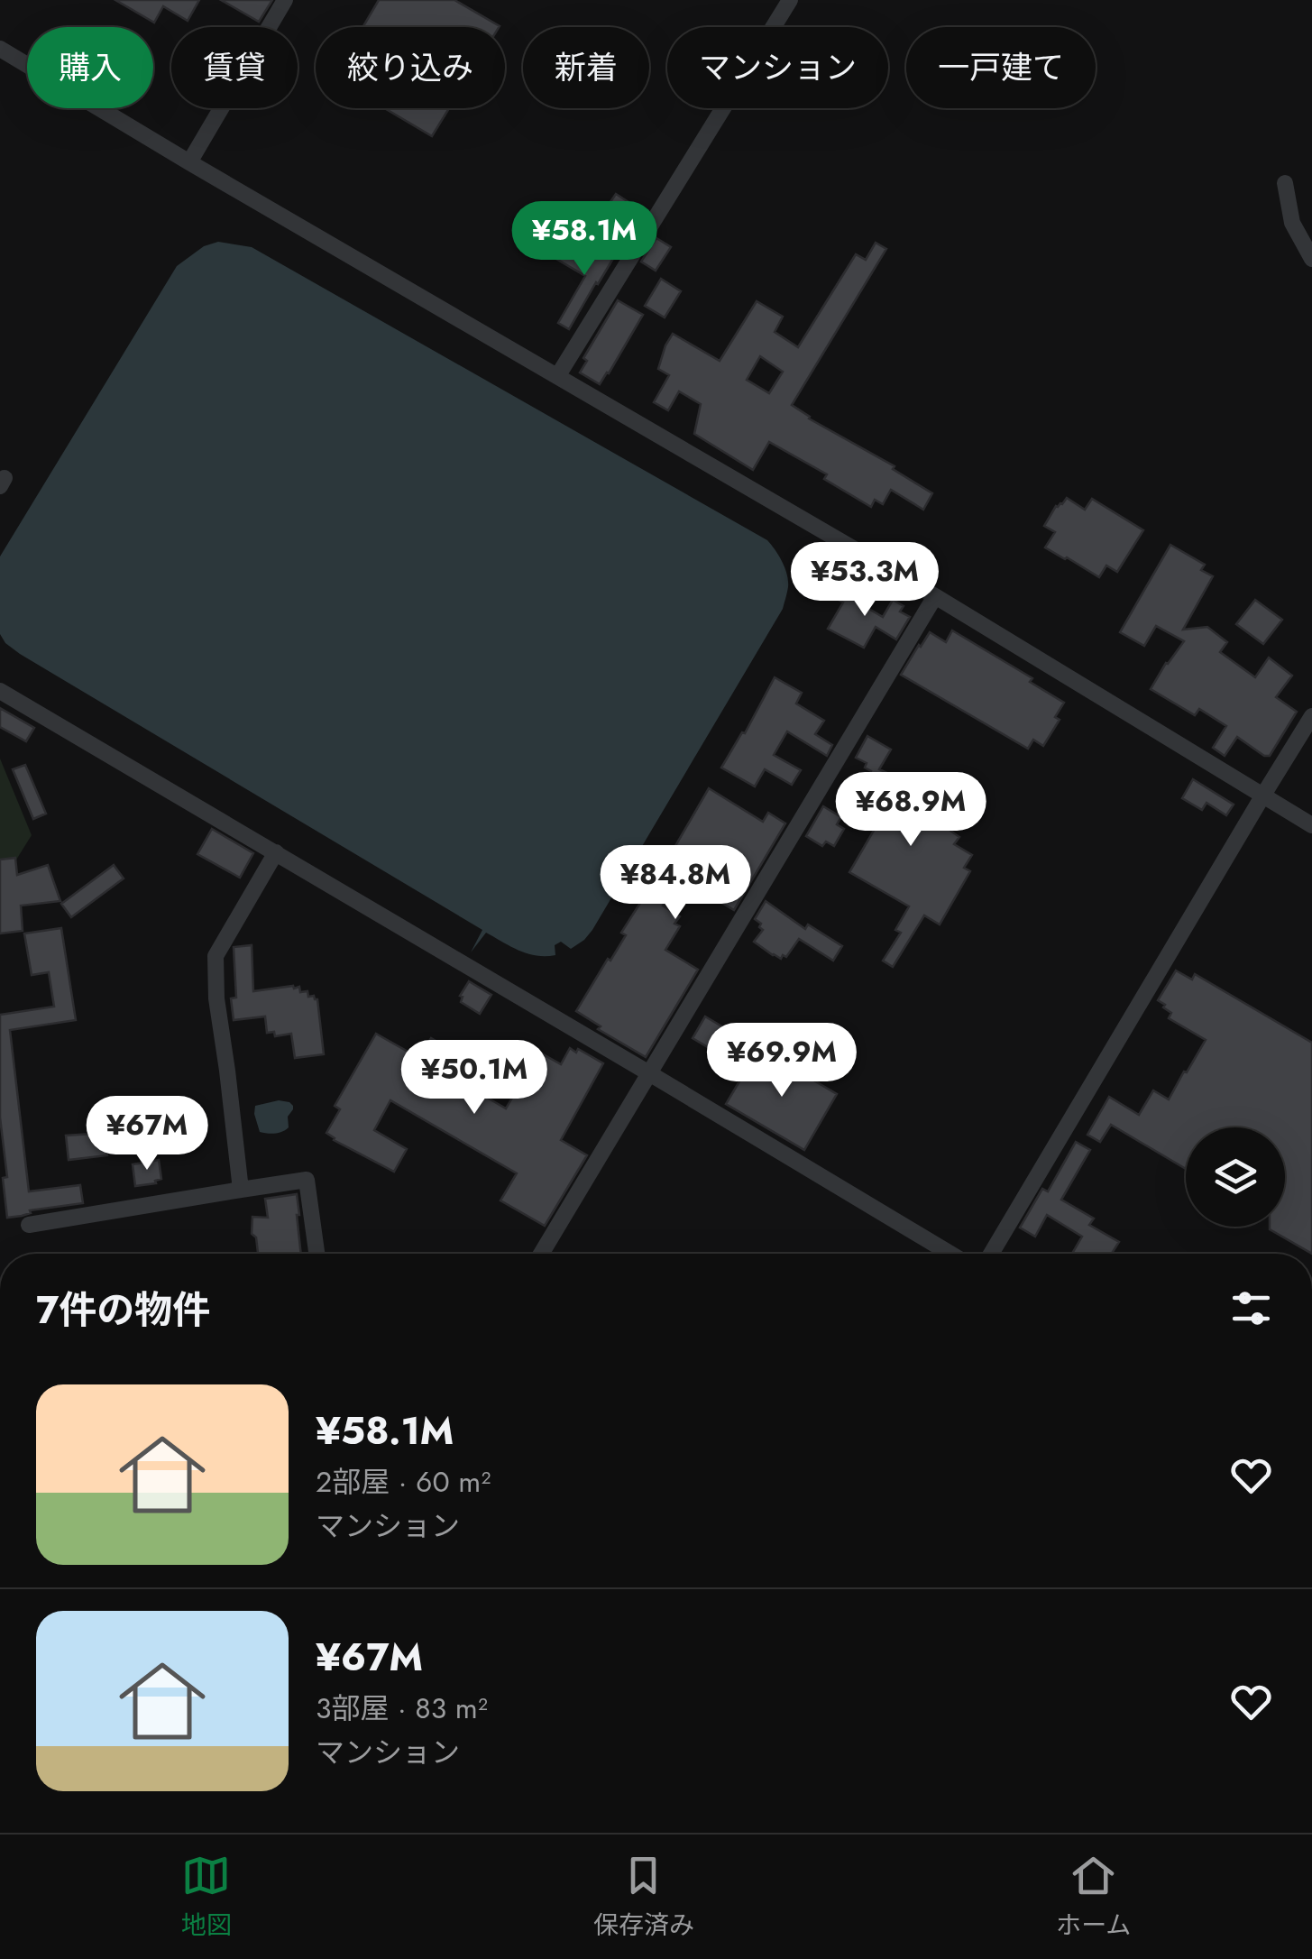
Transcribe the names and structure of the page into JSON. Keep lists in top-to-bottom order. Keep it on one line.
{"page":{"chip":["購入","賃貸","絞り込み","新着","マンション","一戸建て"],"price":["¥58.1M","¥53.3M","¥68.9M","¥84.8M","¥69.9M","¥50.1M","¥67M"],"heading":"7件の物件","list":[{"name":"¥58.1M","note":"2部屋 · 60 m² · マンション"},{"name":"¥67M","note":"3部屋 · 83 m² · マンション"}],"tabs":["地図","保存済み","ホーム"]}}
